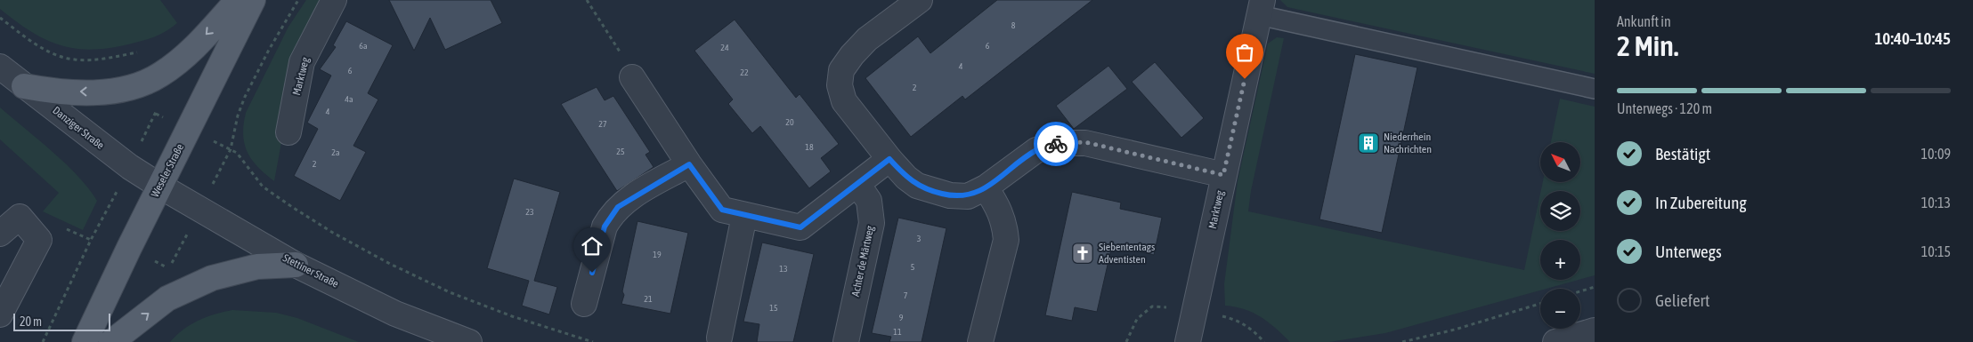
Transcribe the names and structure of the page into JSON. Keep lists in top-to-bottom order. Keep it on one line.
{"streets":{"main road":["Weseler Straße"],"street":["Marktweg","Danziger Straße","Achter de Märtweg","Stettiner Straße"]},"crossings":[["Danziger Straße","Weseler Straße"],["Danziger Straße","Stettiner Straße"],["Weseler Straße","Stettiner Straße"]],"places":{"building":["Niederrhein Nachrichten"],"church":["Siebententags Adventisten"]},"house_numbers":["8","6a","6","24","4","6","22","2","4a","4","20","27","18","25","2a","2","23","3","19","5","13","7","21","15","9","11"],"scale_bar":"20 m","north":"top left","page":{"heading":["2 Min.","Ankunft in","10:40–10:45"],"bar":"Unterwegs · 120 m","list":[["Bestätigt","10:09"],["In Zubereitung","10:13"],["Unterwegs","10:15"],"Geliefert"],"map_buttons":["+","−"],"scale":"20 m"}}
